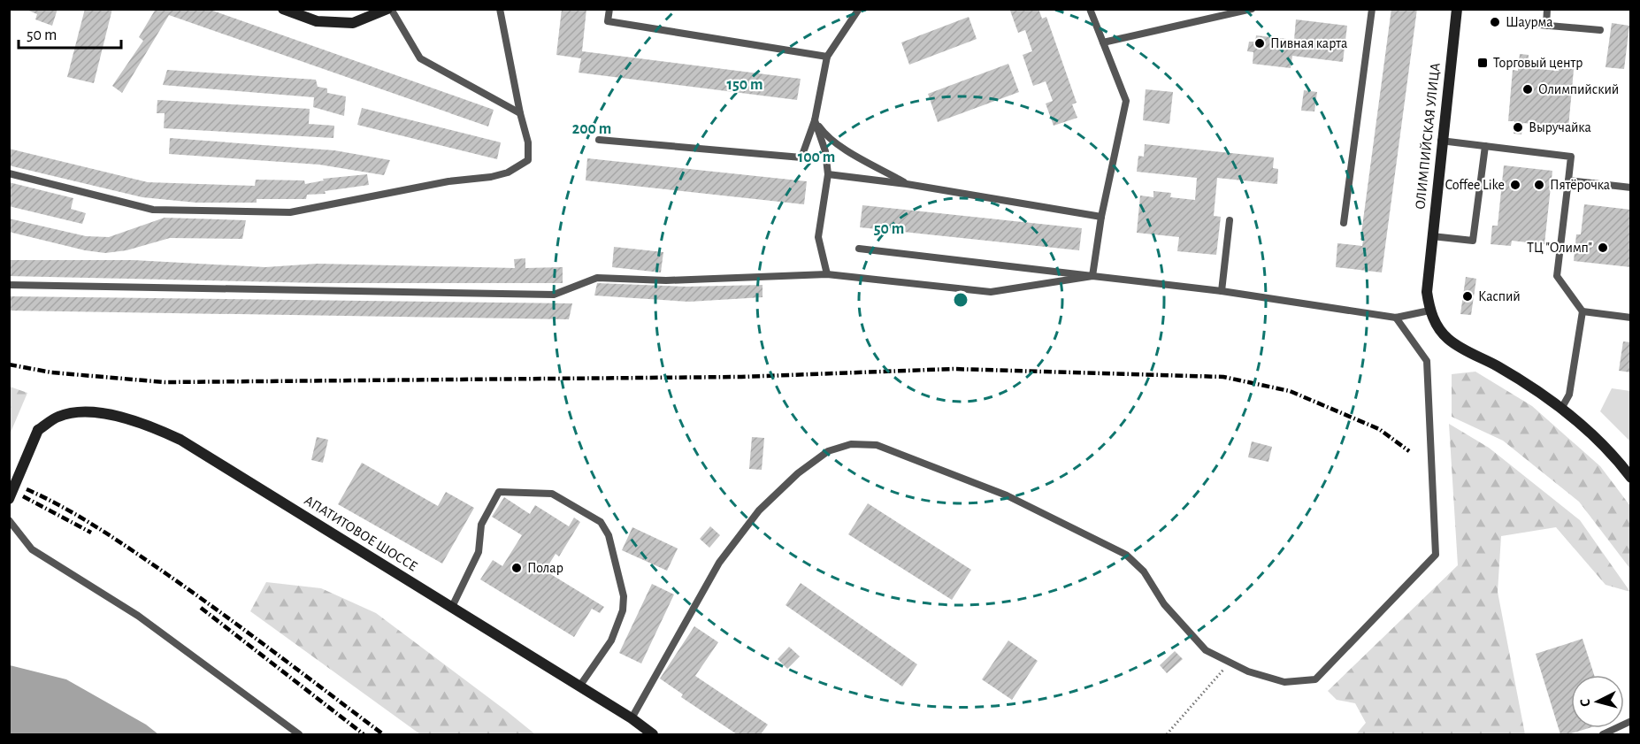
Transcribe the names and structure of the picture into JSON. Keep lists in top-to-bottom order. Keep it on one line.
{"streets":{"street":["ОЛИМПИЙСКАЯ УЛИЦА","АПАТИТОВОЕ ШОССЕ"]},"places":{"other":["Шаурма","Пивная карта","Олимпийский","Выручайка","Coffee Like","Пятёрочка","ТЦ \"Олимп\"","Каспий","Полар"],"transit":["Торговый центр"]},"scale_bar":"50 m","north":"left","rings":["150 m","200 m","100 m","50 m"]}
